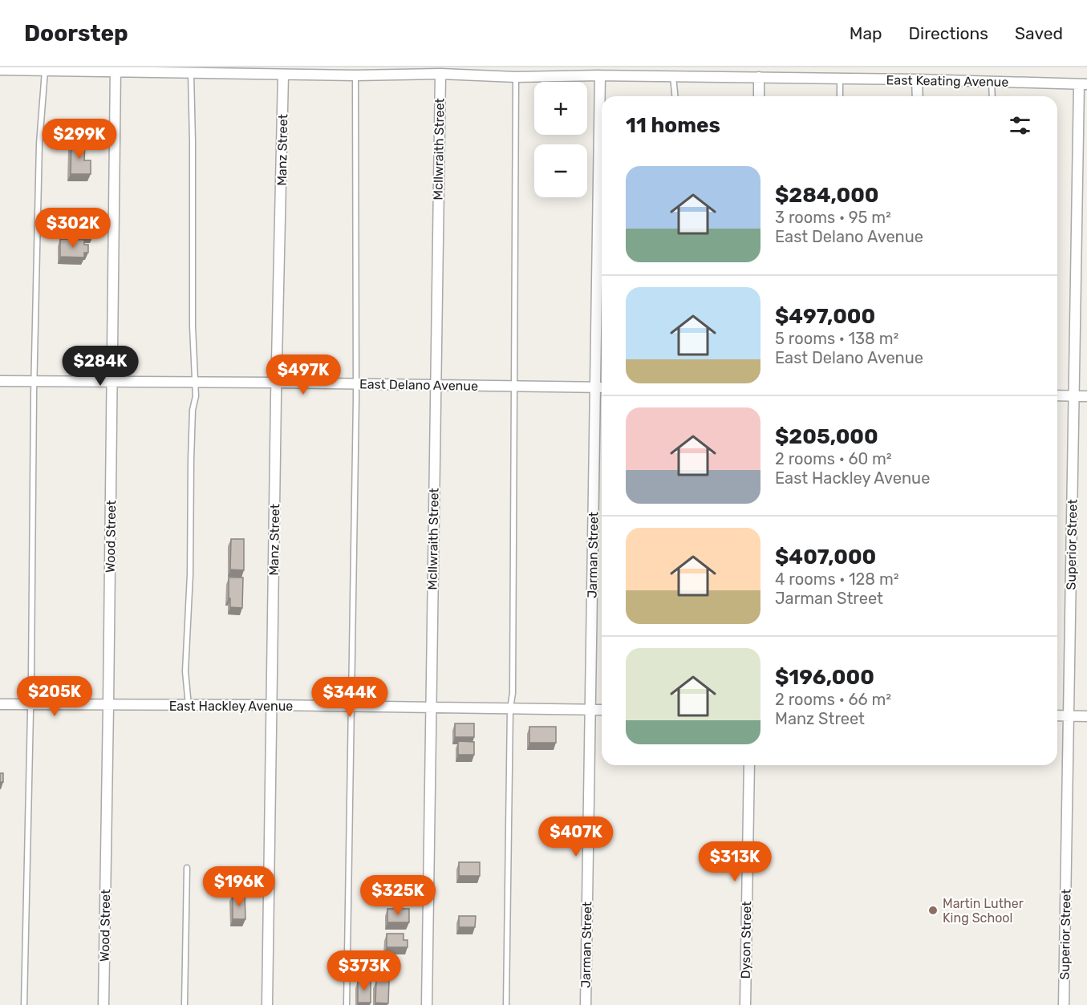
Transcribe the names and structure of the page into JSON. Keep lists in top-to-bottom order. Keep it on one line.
{"streets":{"street":["East Keating Avenue","McIlwraith Street","Manz Street","East Delano Avenue","Wood Street","Superior Street","Jarman Street","East Hackley Avenue","Dyson Street"]},"crossings":[["East Keating Avenue","McIlwraith Street"],["East Keating Avenue","Manz Street"],["East Keating Avenue","Wood Street"],["East Keating Avenue","Superior Street"],["East Keating Avenue","Jarman Street"],["McIlwraith Street","East Delano Avenue"],["McIlwraith Street","East Hackley Avenue"],["Manz Street","East Delano Avenue"],["Manz Street","East Hackley Avenue"],["East Delano Avenue","Wood Street"],["East Delano Avenue","Jarman Street"],["Wood Street","East Hackley Avenue"],["Jarman Street","East Hackley Avenue"]],"places":["Martin Luther King School"],"page":{"header":"Doorstep","nav":["Map","Directions","Saved"],"map_buttons":["+","−"],"heading":"11 homes","price":["$299K","$302K","$284K","$497K","$205K","$344K","$407K","$313K","$196K","$325K","$373K"],"list":[{"name":"$284,000","note":"3 rooms · 95 m² · East Delano Avenue"},{"name":"$497,000","note":"5 rooms · 138 m² · East Delano Avenue"},{"name":"$205,000","note":"2 rooms · 60 m² · East Hackley Avenue"},{"name":"$407,000","note":"4 rooms · 128 m² · Jarman Street"},{"name":"$196,000","note":"2 rooms · 66 m² · Manz Street"}]}}
